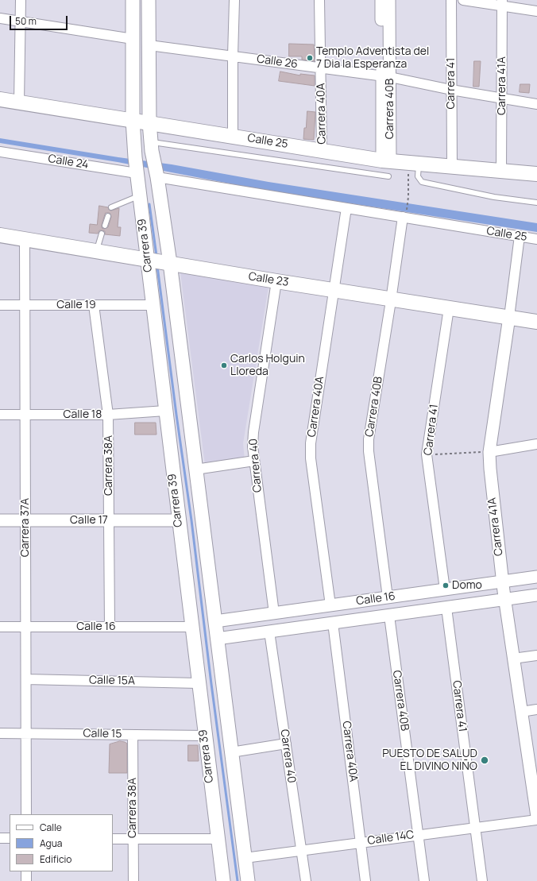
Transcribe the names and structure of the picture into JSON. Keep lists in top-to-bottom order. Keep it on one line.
{"streets":{"main road":["Calle 25","Carrera 39","Calle 23"],"street":["Calle 26","Carrera 41","Carrera 41A","Carrera 40B","Carrera 40A","Calle 24","Calle 19","Calle 18","Carrera 38A","Carrera 40","Calle 17","Carrera 37A","Calle 16","Calle 15A","Calle 15","Calle 14C"]},"crossings":[["Calle 26","Carrera 41"],["Calle 26","Carrera 41A"],["Calle 26","Carrera 40B"],["Calle 26","Carrera 40A"],["Calle 26","Carrera 39"],["Carrera 41","Calle 25"],["Carrera 41","Calle 23"],["Carrera 41","Calle 16"],["Carrera 41","Calle 14C"],["Carrera 41A","Calle 25"],["Carrera 41A","Calle 23"],["Carrera 41A","Calle 16"],["Carrera 40B","Calle 25"],["Carrera 40B","Calle 23"],["Carrera 40B","Calle 16"],["Carrera 40B","Calle 14C"],["Carrera 40A","Calle 25"],["Carrera 40A","Calle 23"],["Carrera 40A","Calle 16"],["Carrera 40A","Calle 14C"],["Calle 25","Carrera 39"],["Calle 24","Carrera 39"],["Carrera 39","Calle 23"],["Carrera 39","Calle 19"],["Carrera 39","Calle 18"],["Carrera 39","Calle 17"],["Carrera 39","Calle 16"],["Carrera 39","Calle 15A"],["Carrera 39","Calle 15"],["Carrera 39","Calle 14C"],["Calle 23","Carrera 40"],["Calle 23","Carrera 37A"],["Calle 19","Carrera 38A"],["Calle 19","Carrera 37A"],["Calle 18","Carrera 38A"],["Calle 18","Carrera 37A"],["Carrera 38A","Calle 17"],["Carrera 38A","Calle 16"],["Carrera 38A","Calle 15"],["Carrera 40","Calle 16"],["Carrera 40","Calle 14C"],["Calle 17","Carrera 37A"],["Carrera 37A","Calle 16"],["Carrera 37A","Calle 15A"],["Carrera 37A","Calle 15"]],"places":["Templo Adventista del 7 Dia la Esperanza","Carlos Holguin Lloreda","Domo","PUESTO DE SALUD EL DIVINO NIÑO"],"legend":["Calle","Agua","Edificio"],"scale_bar":"50 m"}
